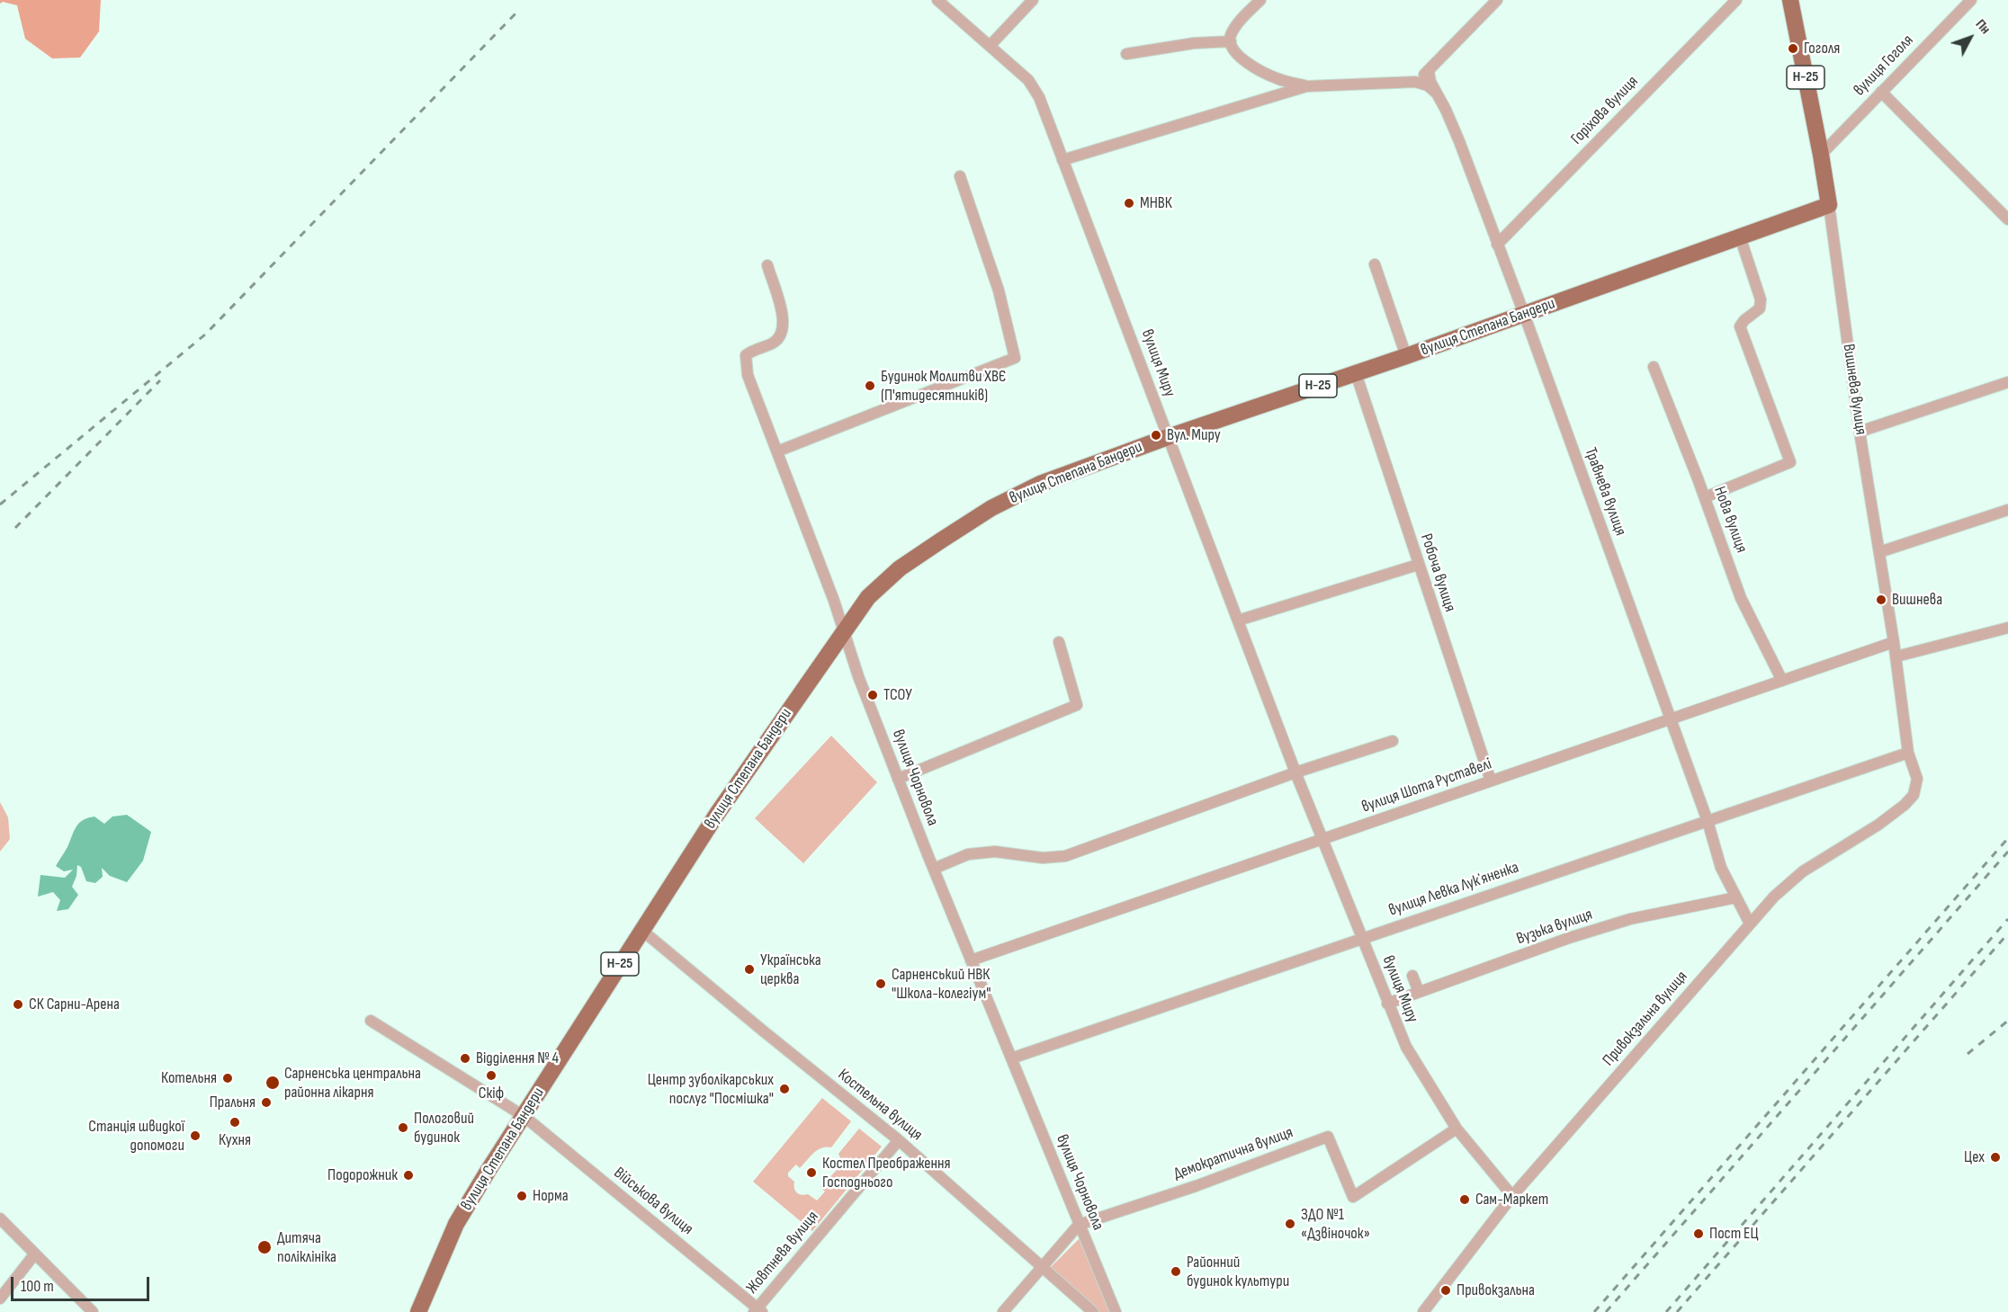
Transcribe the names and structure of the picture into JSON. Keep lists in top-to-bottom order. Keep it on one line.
{"streets":{"main road":["Н-25","вулиця Степана Бандери","Вишнева вулиця"],"street":["вулиця Гоголя","Горіхова вулиця","вулиця Миру","Травнева вулиця","Нова вулиця","Робоча вулиця","вулиця Чорновола","вулиця Шота Руставелі","вулиця Левка Лукʼяненка","Вузька вулиця","Привокзальна вулиця","Костельна вулиця","Демократична вулиця","Військова вулиця","Жовтнева вулиця"]},"crossings":[["вулиця Гоголя","Вишнева вулиця"],["Горіхова вулиця","Травнева вулиця"],["вулиця Степана Бандери","вулиця Миру"],["вулиця Степана Бандери","Вишнева вулиця"],["вулиця Степана Бандери","Травнева вулиця"],["вулиця Степана Бандери","Робоча вулиця"],["вулиця Степана Бандери","вулиця Чорновола"],["вулиця Степана Бандери","Костельна вулиця"],["вулиця Степана Бандери","Військова вулиця"],["вулиця Миру","вулиця Шота Руставелі"],["вулиця Миру","вулиця Левка Лукʼяненка"],["вулиця Миру","Вузька вулиця"],["вулиця Миру","Привокзальна вулиця"],["вулиця Миру","Демократична вулиця"],["Вишнева вулиця","вулиця Шота Руставелі"],["Вишнева вулиця","вулиця Левка Лукʼяненка"],["Вишнева вулиця","Привокзальна вулиця"],["Травнева вулиця","вулиця Шота Руставелі"],["Травнева вулиця","вулиця Левка Лукʼяненка"],["Травнева вулиця","Вузька вулиця"],["Травнева вулиця","Привокзальна вулиця"],["Нова вулиця","вулиця Шота Руставелі"],["Робоча вулиця","вулиця Шота Руставелі"],["вулиця Чорновола","вулиця Шота Руставелі"],["вулиця Чорновола","вулиця Левка Лукʼяненка"],["вулиця Чорновола","Демократична вулиця"],["Костельна вулиця","Демократична вулиця"],["Костельна вулиця","Жовтнева вулиця"],["Військова вулиця","Жовтнева вулиця"]],"places":["Гоголя","МНВК","Будинок Молитви ХВЄ (П'ятидесятників)","Вул. Миру","Вишнева","ТСОУ","Українська церква","Сарненський НВК \"Школа-колегіум\"","СК Сарни-Арена","Відділення № 4","Скіф","Котельня","Сарненська центральна районна лікарня","Центр зуболікарських послуг \"Посмішка\"","Пральня","Кухня","Пологовий будинок","Станція швидкої допомоги","Цех","Костел Преображення Господнього","Подорожник","Норма","Сам-Маркет","ЗДО №1 «Дзвіночок»","Пост ЕЦ","Дитяча поліклініка","Районний будинок культури","Привокзальна"],"scale_bar":"100 m","north":"top right"}
